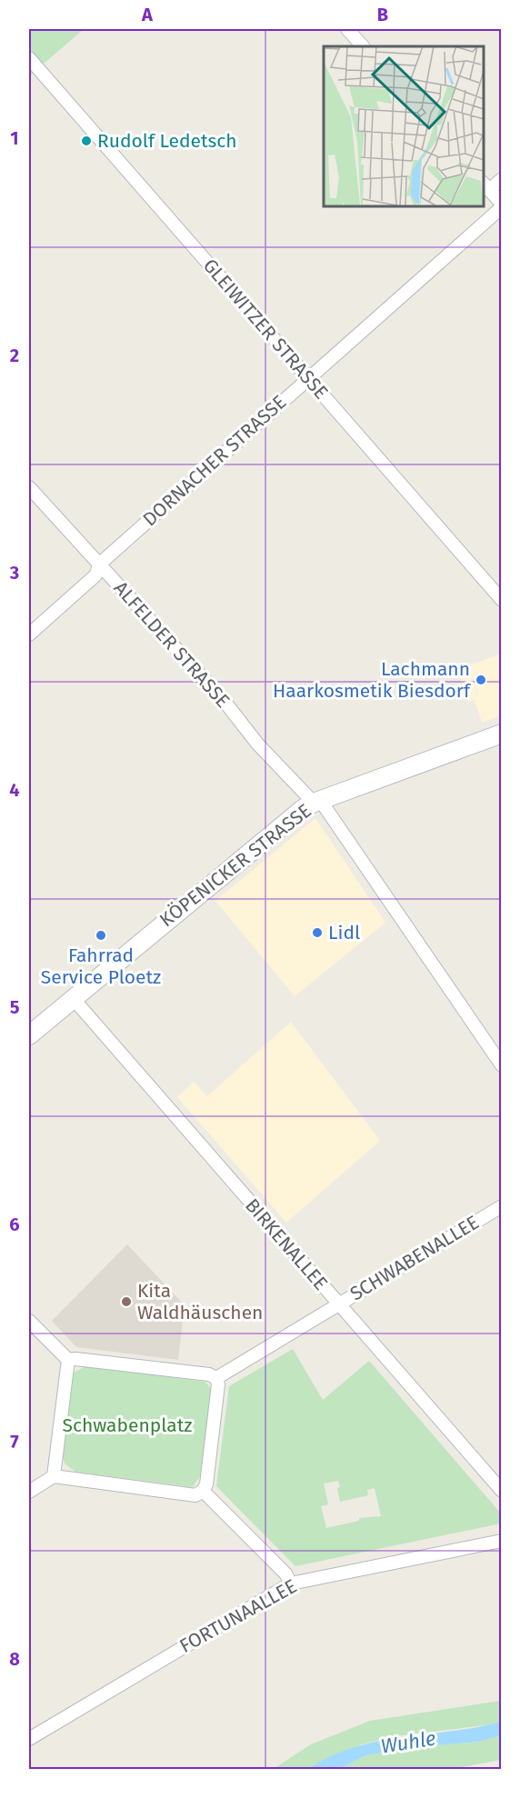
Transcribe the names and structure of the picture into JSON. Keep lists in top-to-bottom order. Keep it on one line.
{"streets":{"main road":["KÖPENICKER STRASSE"],"street":["GLEIWITZER STRASSE","DORNACHER STRASSE","ALFELDER STRASSE","BIRKENALLEE","SCHWABENALLEE","FORTUNAALLEE"]},"crossings":[["GLEIWITZER STRASSE","DORNACHER STRASSE"],["DORNACHER STRASSE","ALFELDER STRASSE"],["ALFELDER STRASSE","KÖPENICKER STRASSE"],["KÖPENICKER STRASSE","BIRKENALLEE"],["BIRKENALLEE","SCHWABENALLEE"]],"water":["Wuhle"],"parks":["Schwabenplatz"],"places":["Rudolf Ledetsch","Lachmann Haarkosmetik Biesdorf","Lidl","Fahrrad Service Ploetz","Kita Waldhäuschen"],"grid":{"columns":["A","B"],"rows":["1","2","3","4","5","6","7","8"]}}
